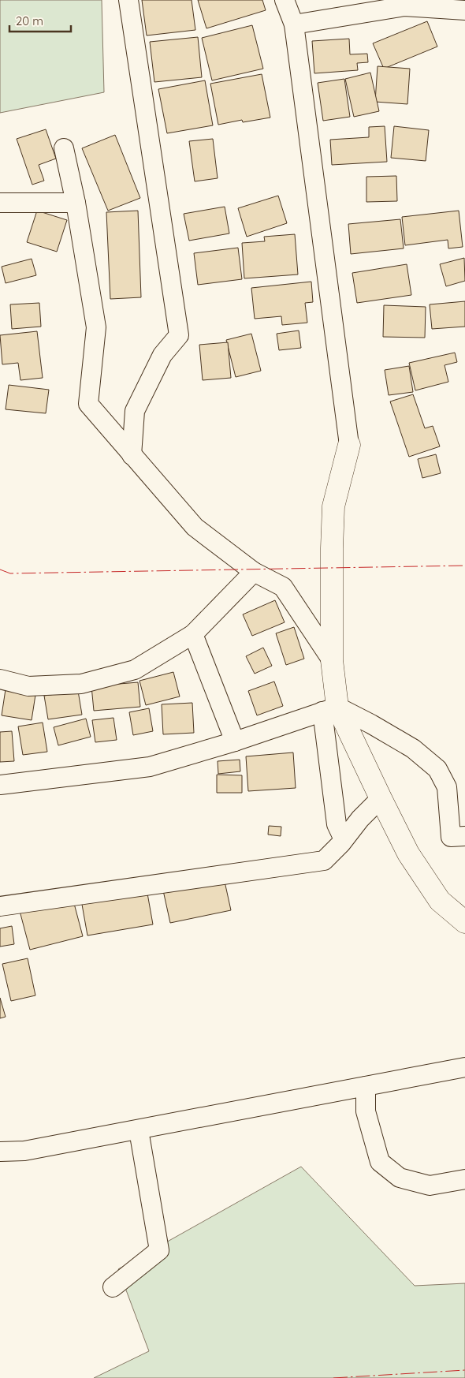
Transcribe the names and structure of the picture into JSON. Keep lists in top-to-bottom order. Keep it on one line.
{"scale_bar":"20 m"}
